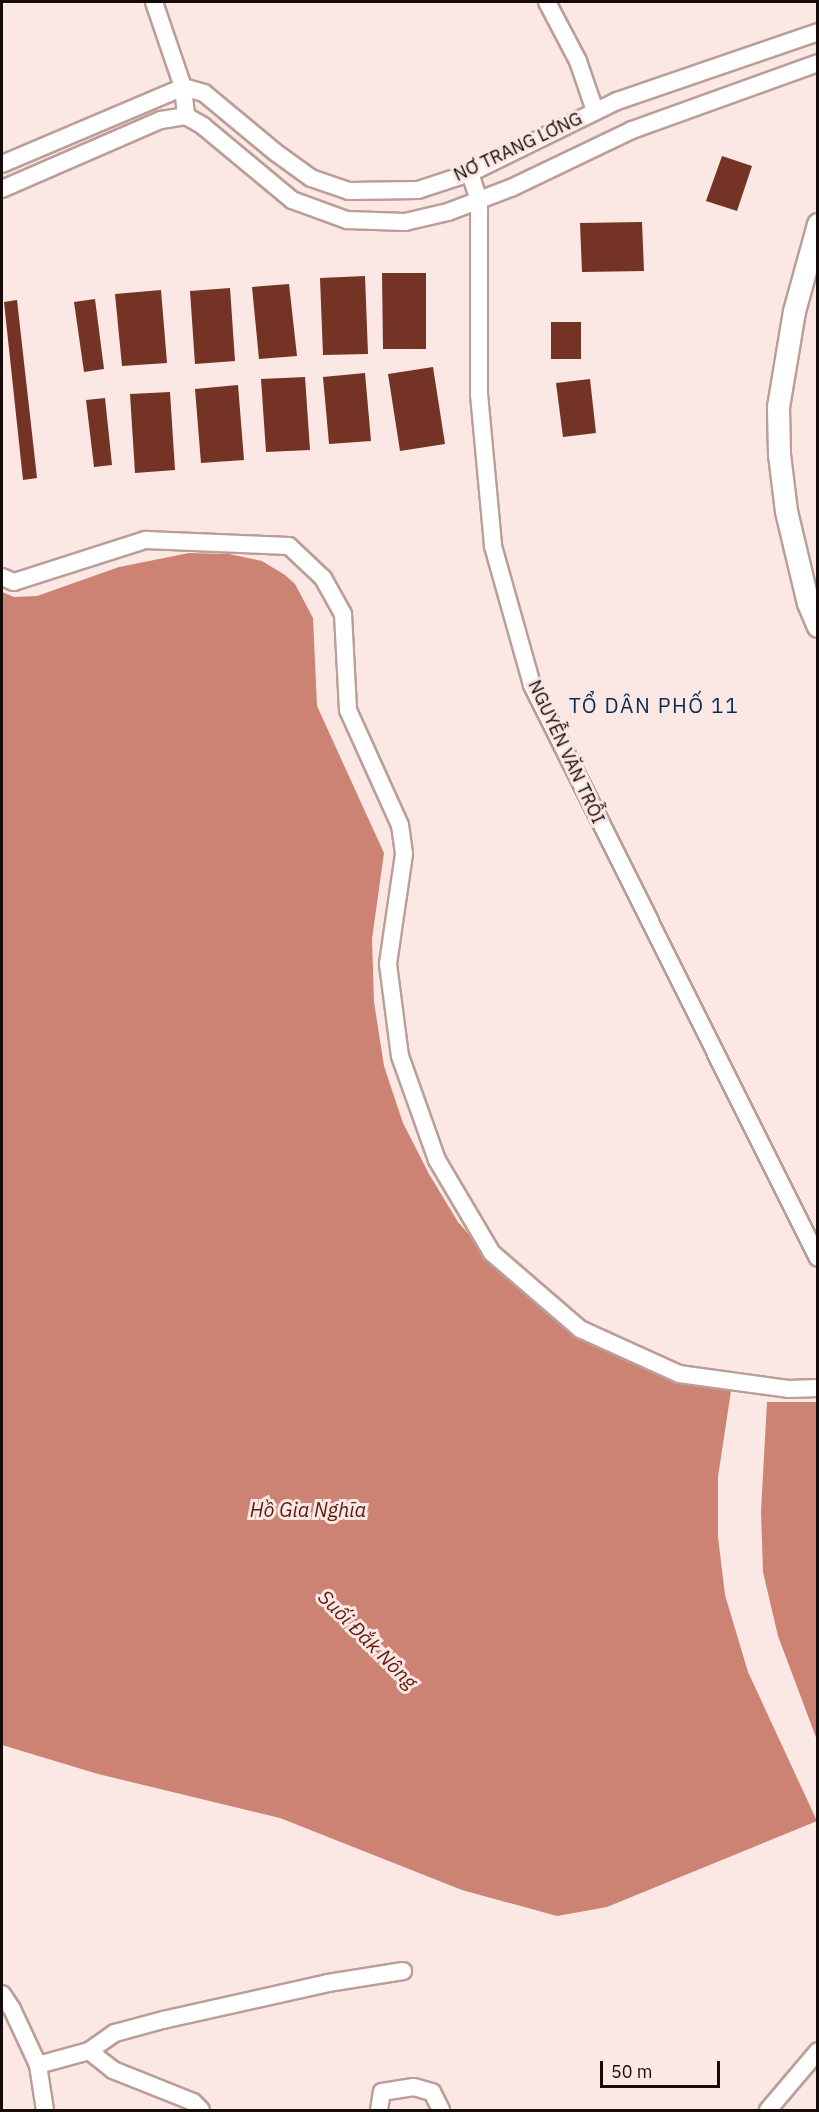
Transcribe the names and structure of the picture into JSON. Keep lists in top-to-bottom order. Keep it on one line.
{"streets":{"street":["NƠ TRANG LƠNG","NGUYỄN VĂN TRỖI"]},"crossings":[["NƠ TRANG LƠNG","NGUYỄN VĂN TRỖI"]],"districts":["TỔ DÂN PHỐ 11"],"water":["Hồ Gia Nghĩa","Suối Đắk Nông"],"scale_bar":"50 m"}
